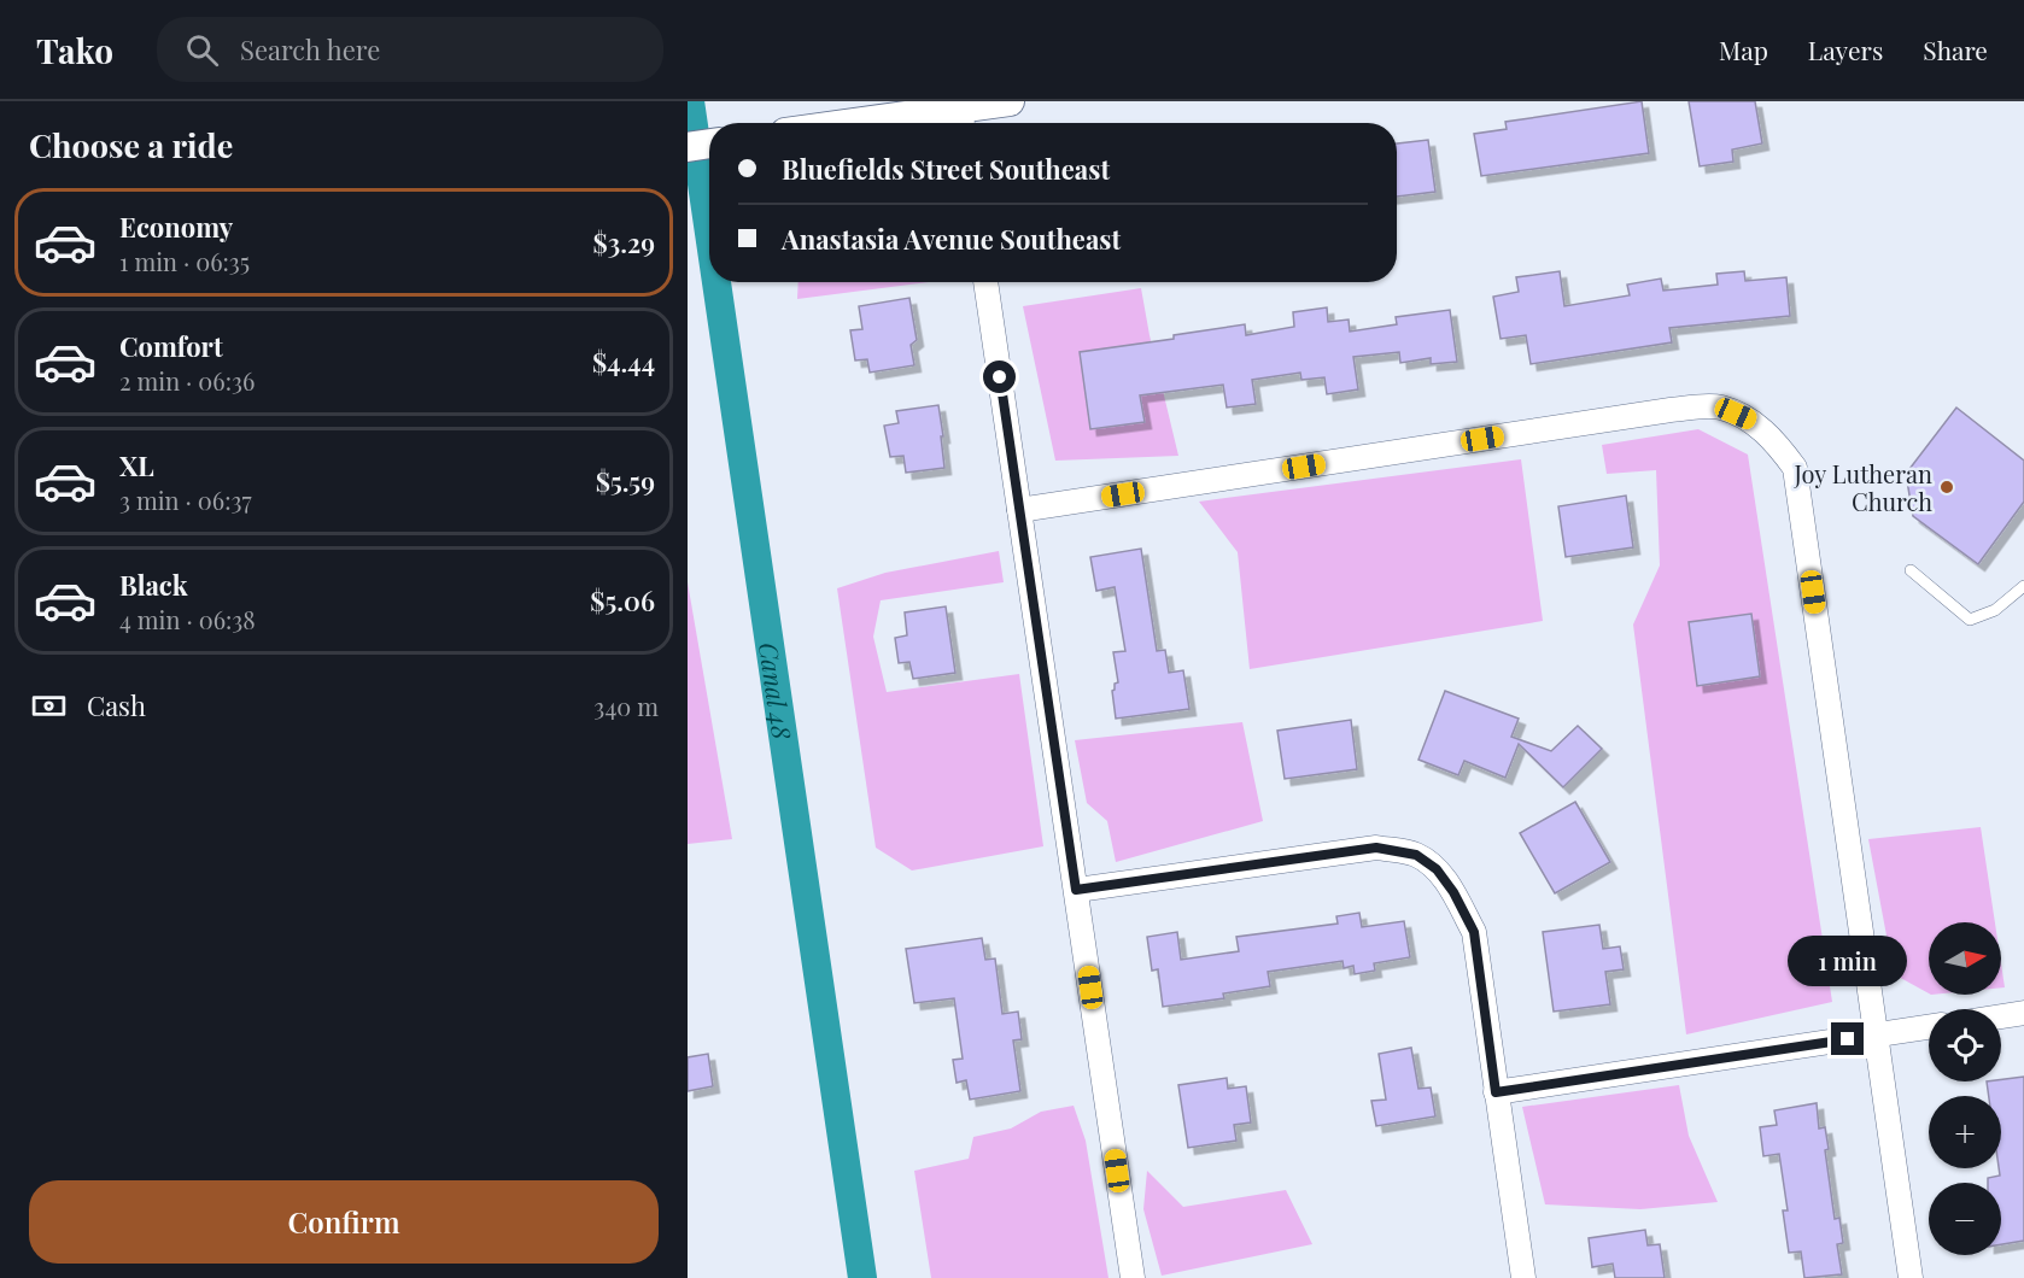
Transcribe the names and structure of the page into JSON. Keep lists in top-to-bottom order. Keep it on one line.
{"water":["Canal 48"],"places":["Joy Lutheran Church"],"north":"right","page":{"header":"Tako","search":"Search here","nav":["Map","Layers","Share"],"heading":"Choose a ride","banner":["Bluefields Street Southeast","Anastasia Avenue Southeast"],"list":[{"name":"Economy","note":"1 min · 06:35","value":"$3.29"},{"name":"Comfort","note":"2 min · 06:36","value":"$4.44"},{"name":"XL","note":"3 min · 06:37","value":"$5.59"},{"name":"Black","note":"4 min · 06:38","value":"$5.06"}],"pay":["Cash","340 m"],"map_buttons":["+","−"],"bubble":"1 min","buttons":"Confirm"}}
